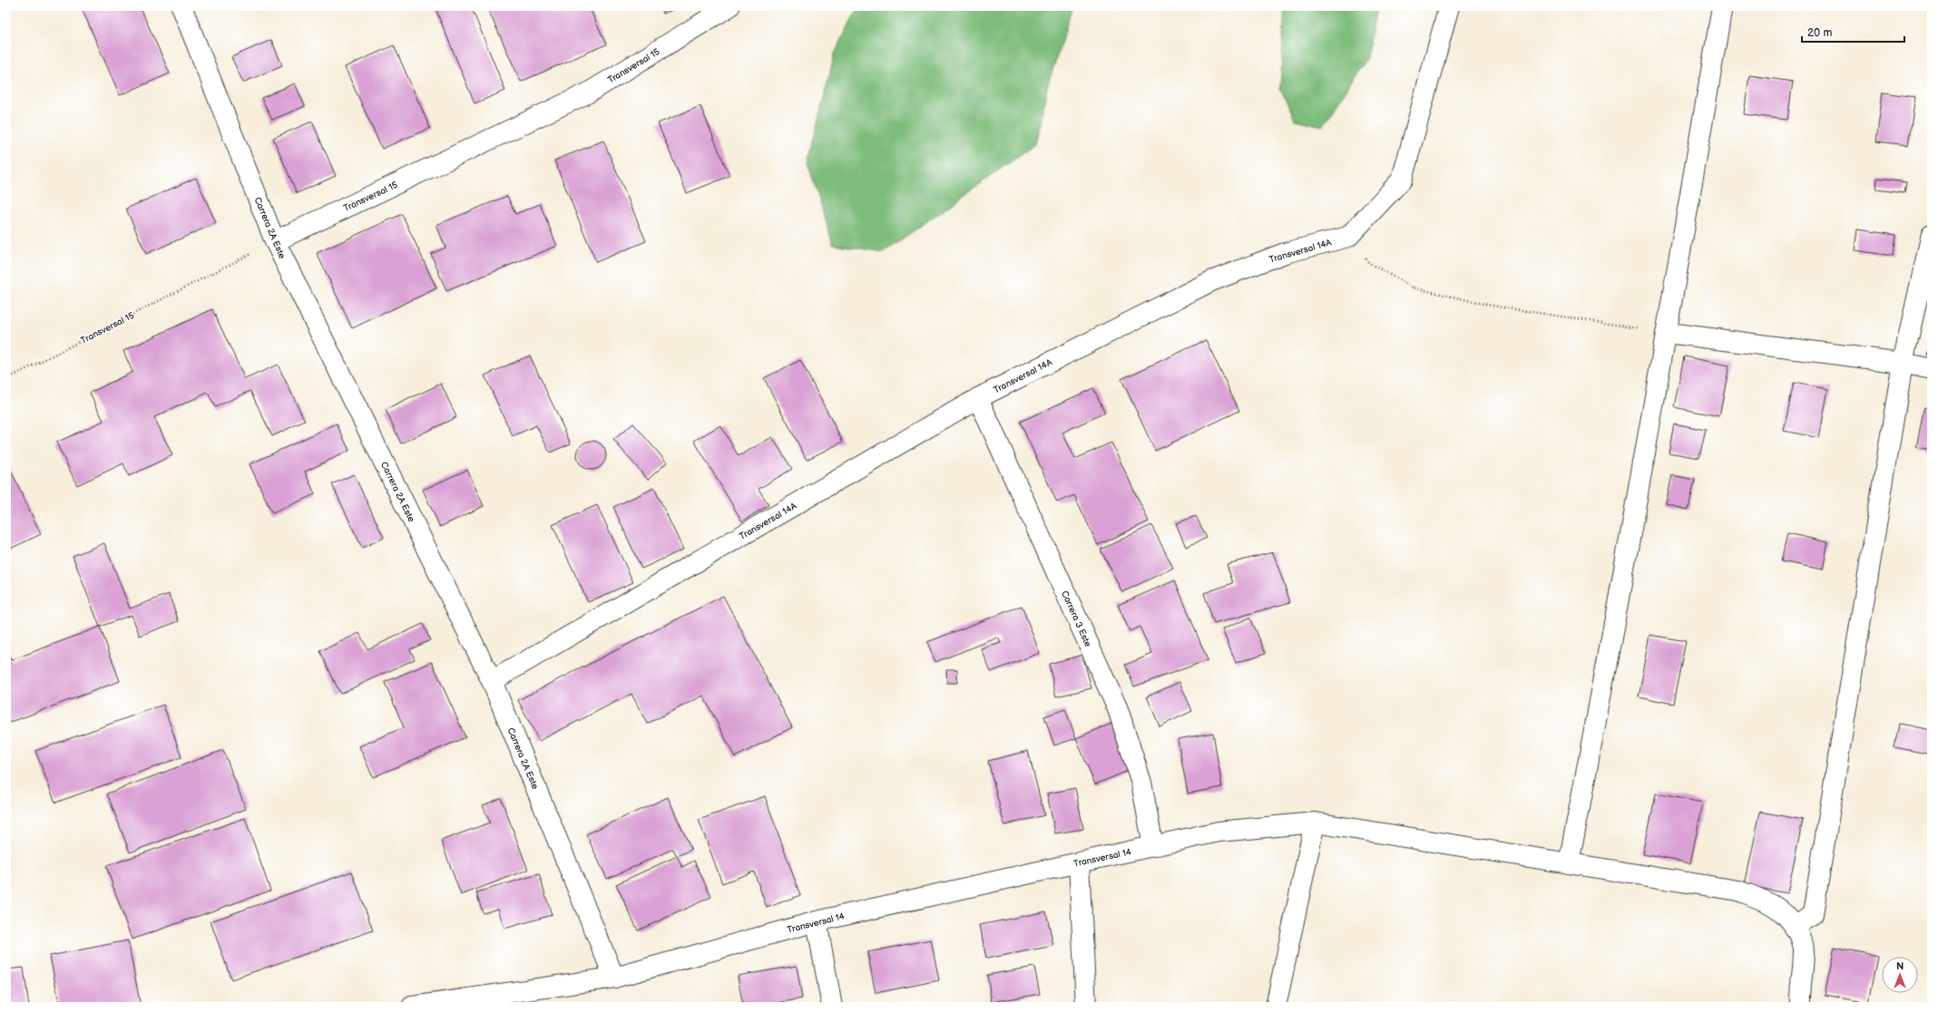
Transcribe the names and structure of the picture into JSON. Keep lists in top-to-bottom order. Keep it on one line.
{"streets":{"street":["Transversal 15","Carrera 2A Este","Transversal 14A","Carrera 3 Este","Transversal 14"]},"crossings":[["Transversal 15","Carrera 2A Este"],["Carrera 2A Este","Transversal 14A"],["Carrera 2A Este","Transversal 14"],["Transversal 14A","Carrera 3 Este"],["Carrera 3 Este","Transversal 14"]],"scale_bar":"20 m","north":"top"}
